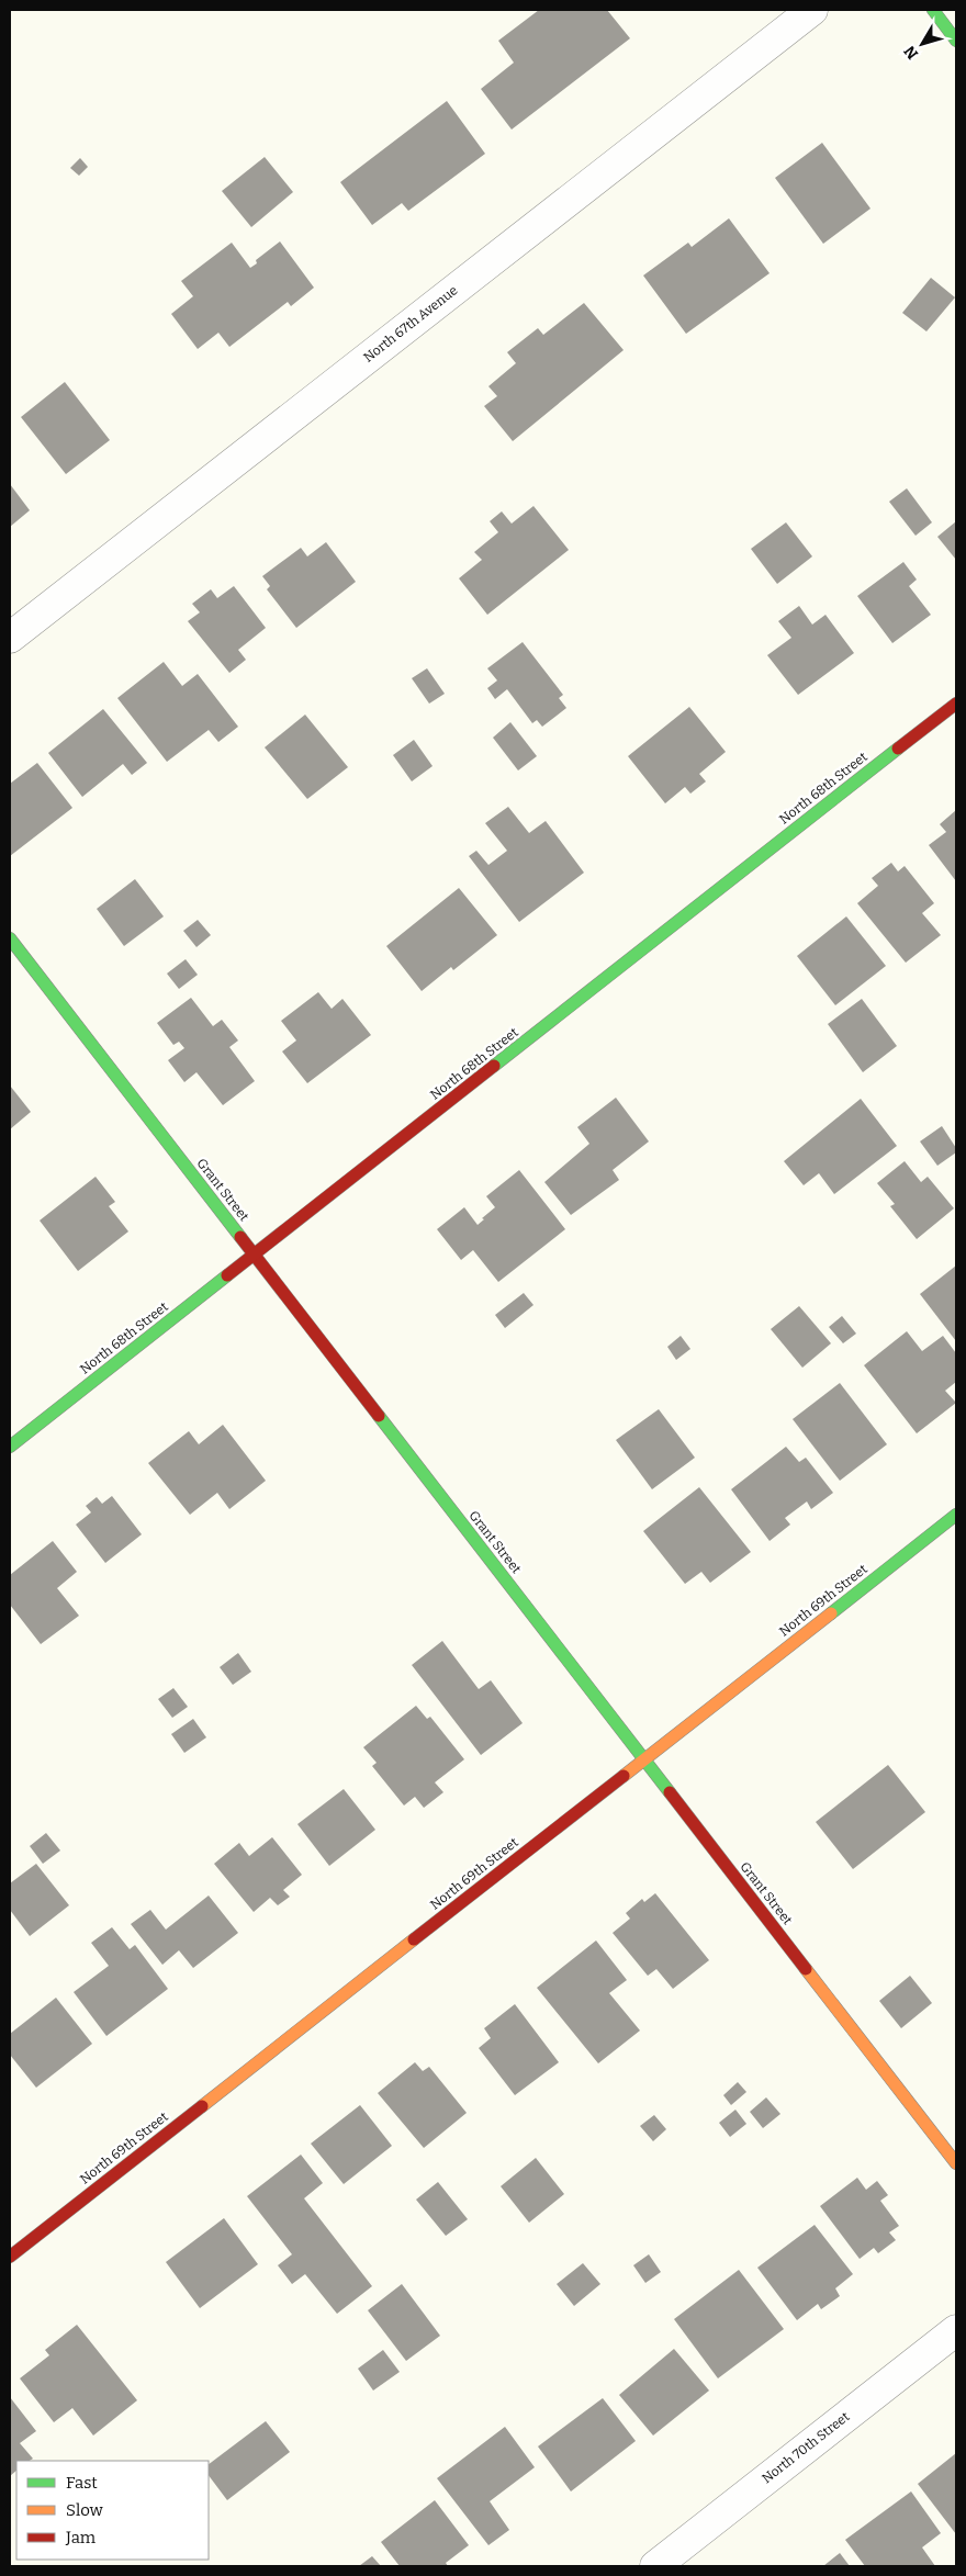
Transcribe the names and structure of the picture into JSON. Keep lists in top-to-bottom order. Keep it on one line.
{"streets":{"street":["North 67th Avenue","North 68th Street","Grant Street","North 69th Street","North 70th Street"]},"crossings":[["North 68th Street","Grant Street"],["Grant Street","North 69th Street"]],"legend":["Fast","Slow","Jam"],"north":"bottom left"}
